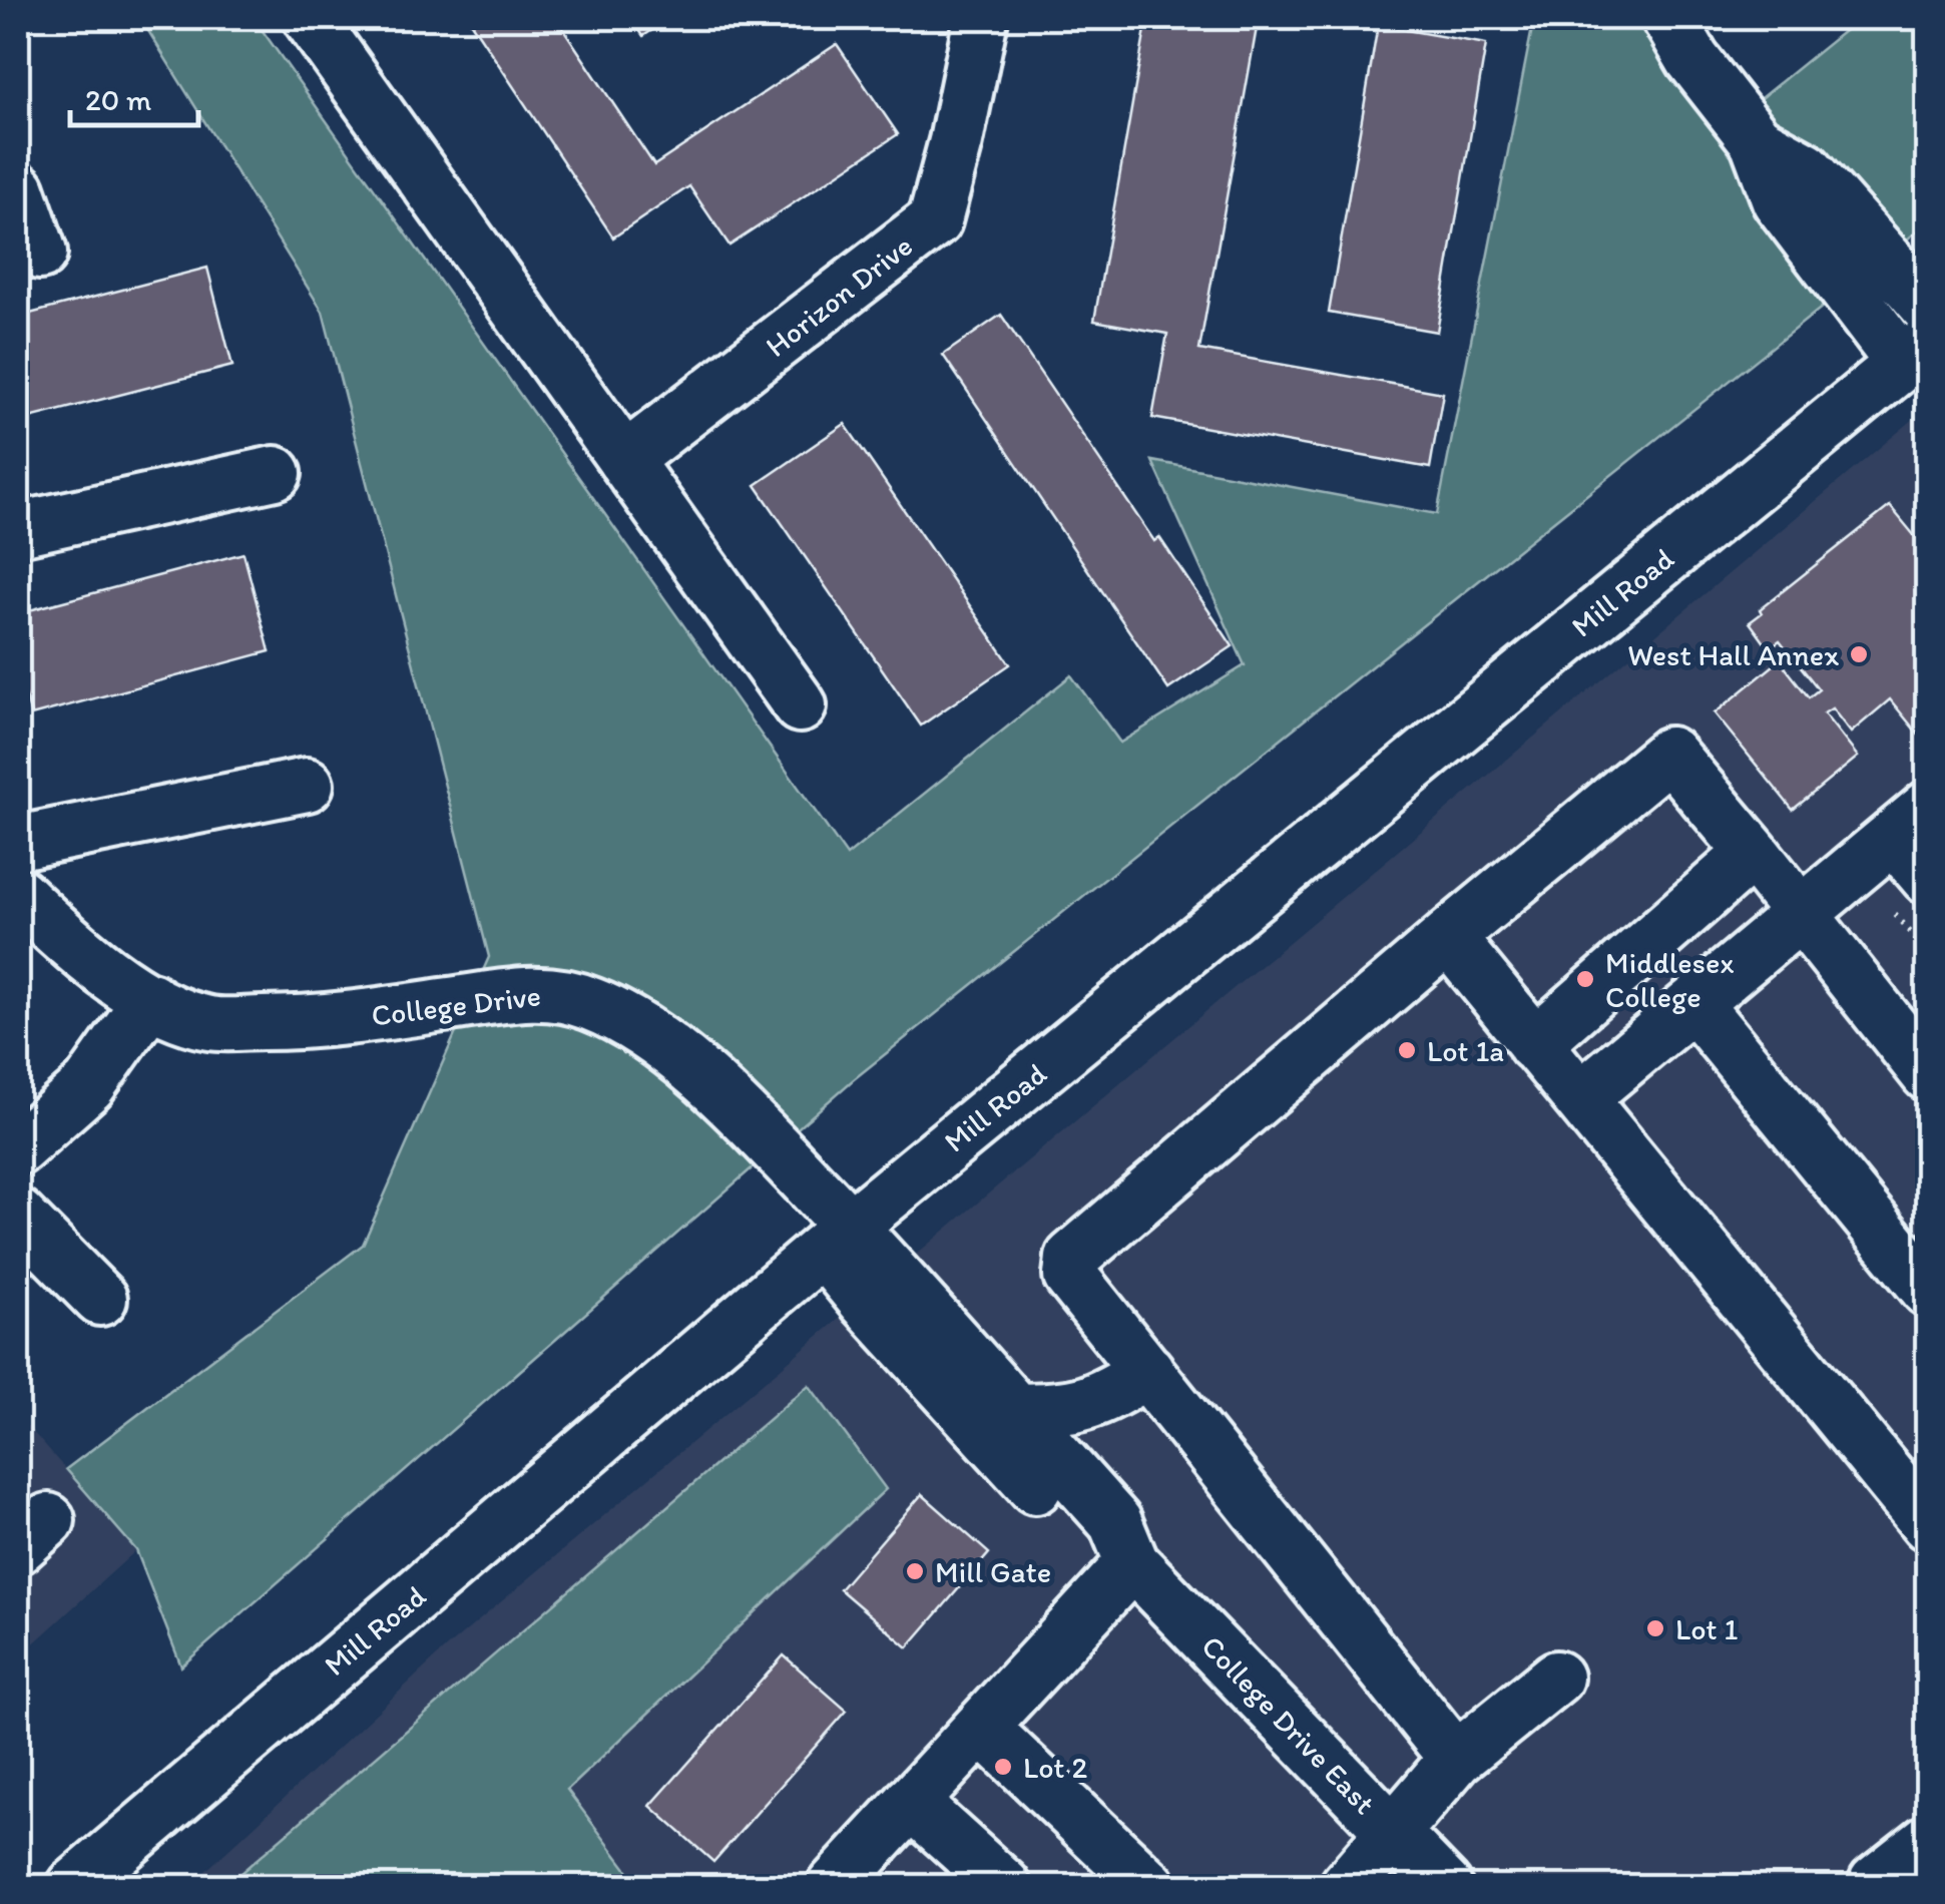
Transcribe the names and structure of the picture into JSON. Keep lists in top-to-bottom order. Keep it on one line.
{"streets":{"street":["Horizon Drive","Mill Road","College Drive","College Drive East"]},"crossings":[["Mill Road","College Drive"],["Mill Road","College Drive East"],["College Drive","College Drive East"]],"places":["West Hall Annex","Middlesex College","Lot 1a","Mill Gate","Lot 1","Lot 2"],"scale_bar":"20 m"}
